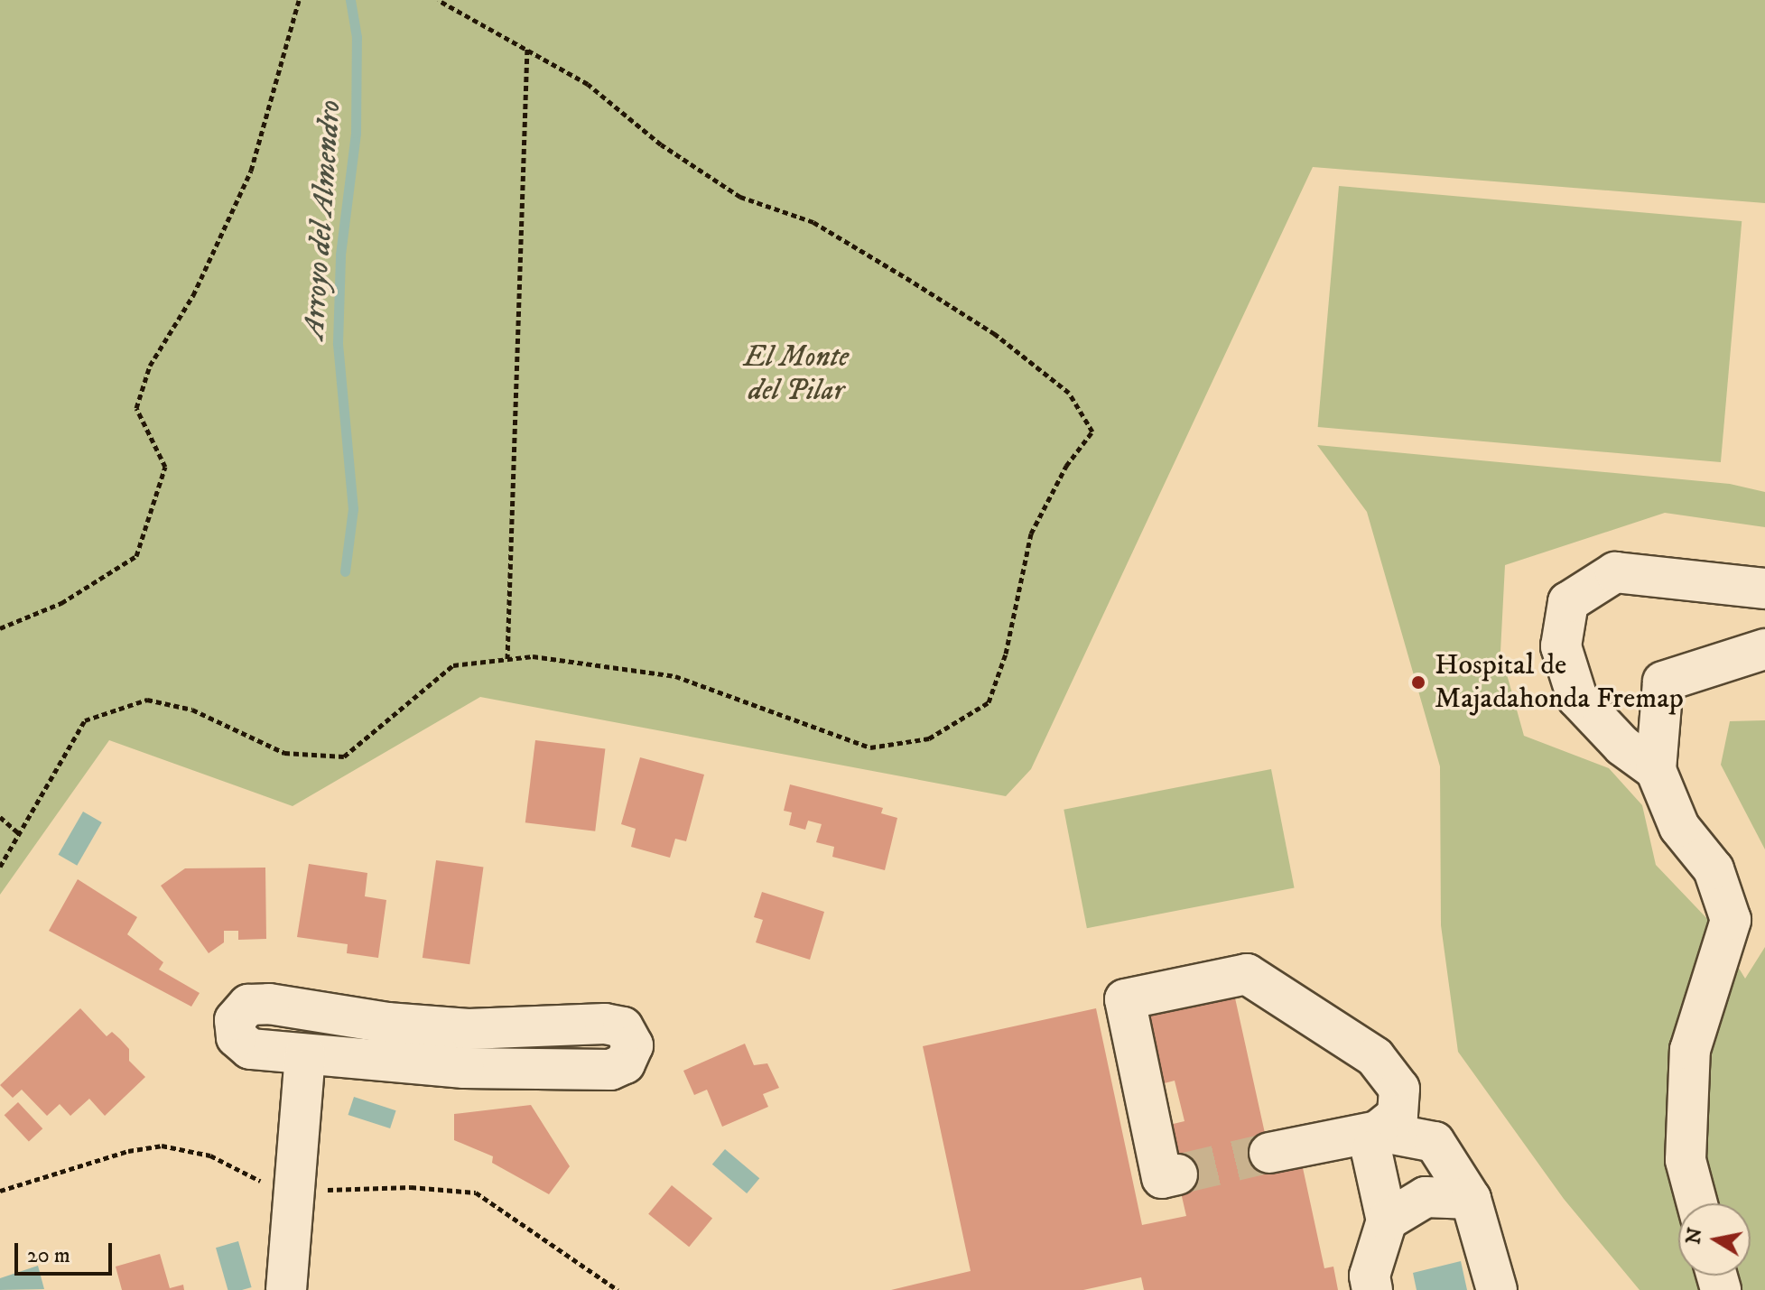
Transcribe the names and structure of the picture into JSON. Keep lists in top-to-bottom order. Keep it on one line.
{"water":["Arroyo del Almendro"],"parks":["El Monte del Pilar"],"places":["Hospital de Majadahonda Fremap"],"scale_bar":"20 m","north":"left"}
